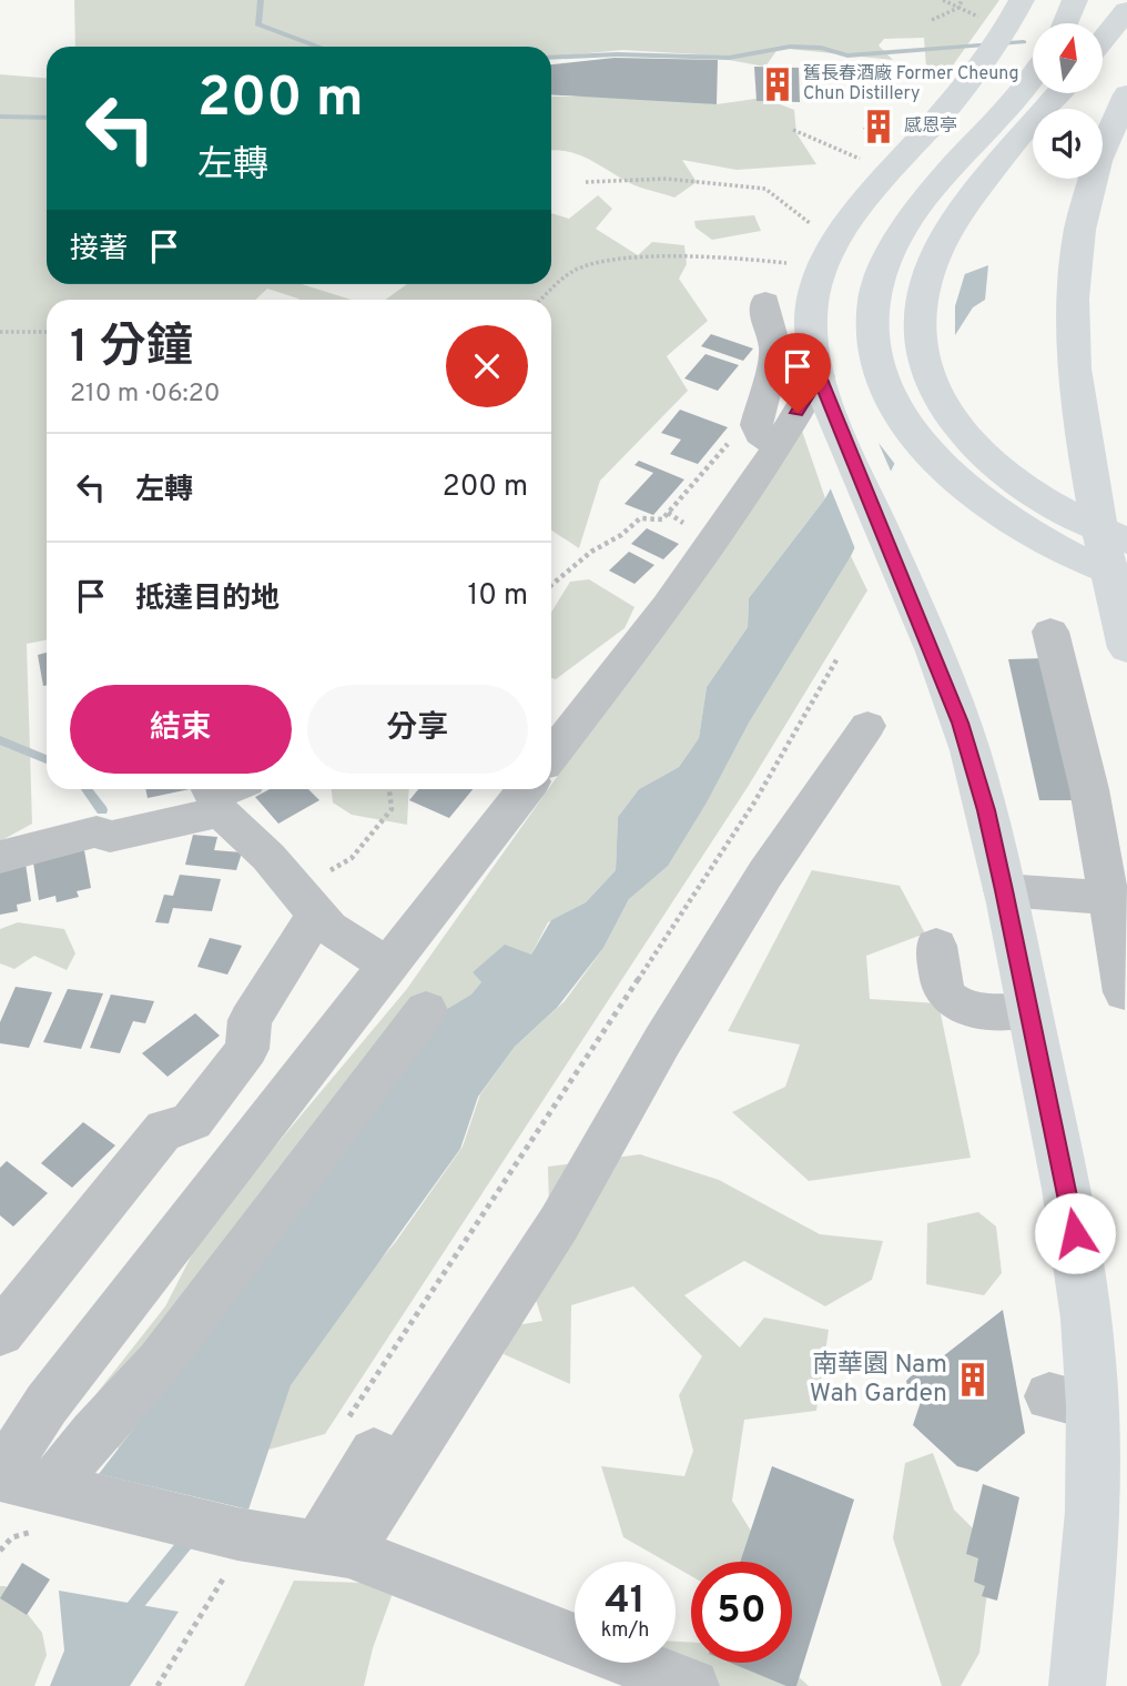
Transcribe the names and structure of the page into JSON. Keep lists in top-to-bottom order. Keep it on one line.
{"places":{"building":["舊長春酒廠 Former Cheung Chun Distillery","感恩亭","南華園 Nam Wah Garden"]},"north":"top","page":{"turn":["200 m","左轉"],"then":"接著","heading":["1 分鐘","210 m · 06:20"],"list":[{"name":"左轉","value":"200 m"},{"name":"抵達目的地","value":"10 m"}],"buttons":["結束","分享"],"speed":"41 km/h","limit":"50"}}
